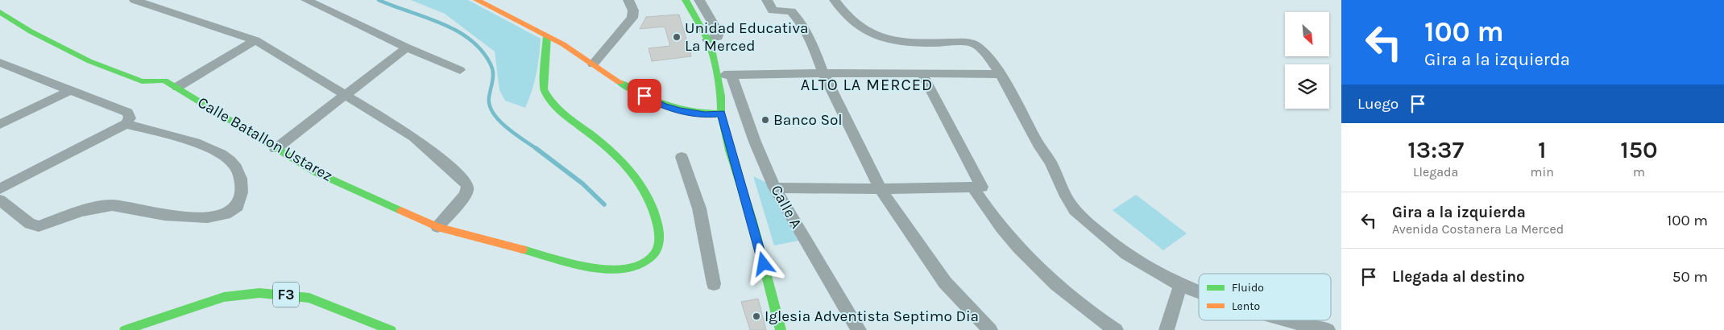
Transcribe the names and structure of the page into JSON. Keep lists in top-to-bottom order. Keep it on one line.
{"streets":{"main road":["Calle Batallon Ustarez","F3"],"street":["Calle A"]},"districts":["ALTO LA MERCED"],"places":["Unidad Educativa La Merced","Banco Sol","Iglesia Adventista Septimo Dia"],"legend":["Fluido","Lento"],"north":"bottom right","page":{"turn":["100 m","Gira a la izquierda"],"then":"Luego","eta":["13:37","Llegada","1","min","150","m"],"list":[{"name":"Gira a la izquierda","note":"Avenida Costanera La Merced","value":"100 m"},{"name":"Llegada al destino","value":"50 m"}]}}
